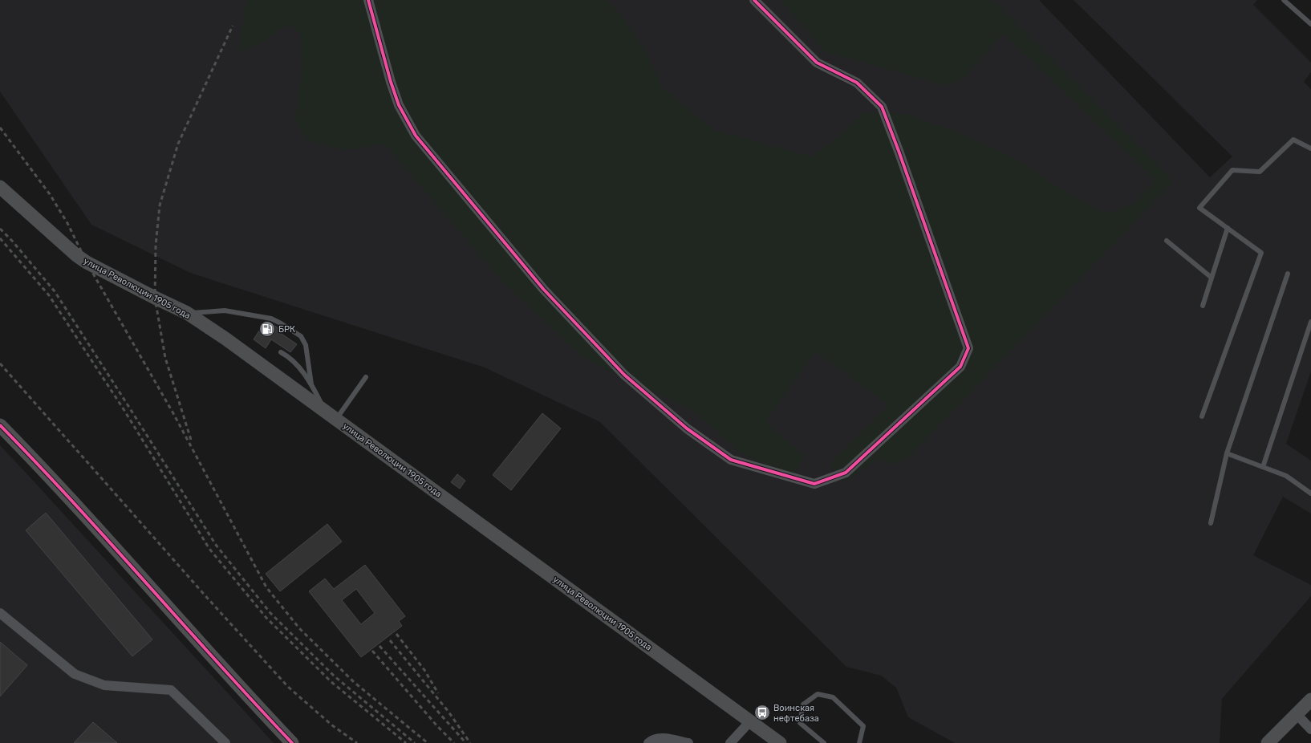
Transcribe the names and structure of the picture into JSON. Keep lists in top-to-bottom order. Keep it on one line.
{"streets":{"main road":["улица Революции 1905 года"]},"places":{"fuel station":["БРК"],"bus stop":["Воинская нефтебаза"]}}
